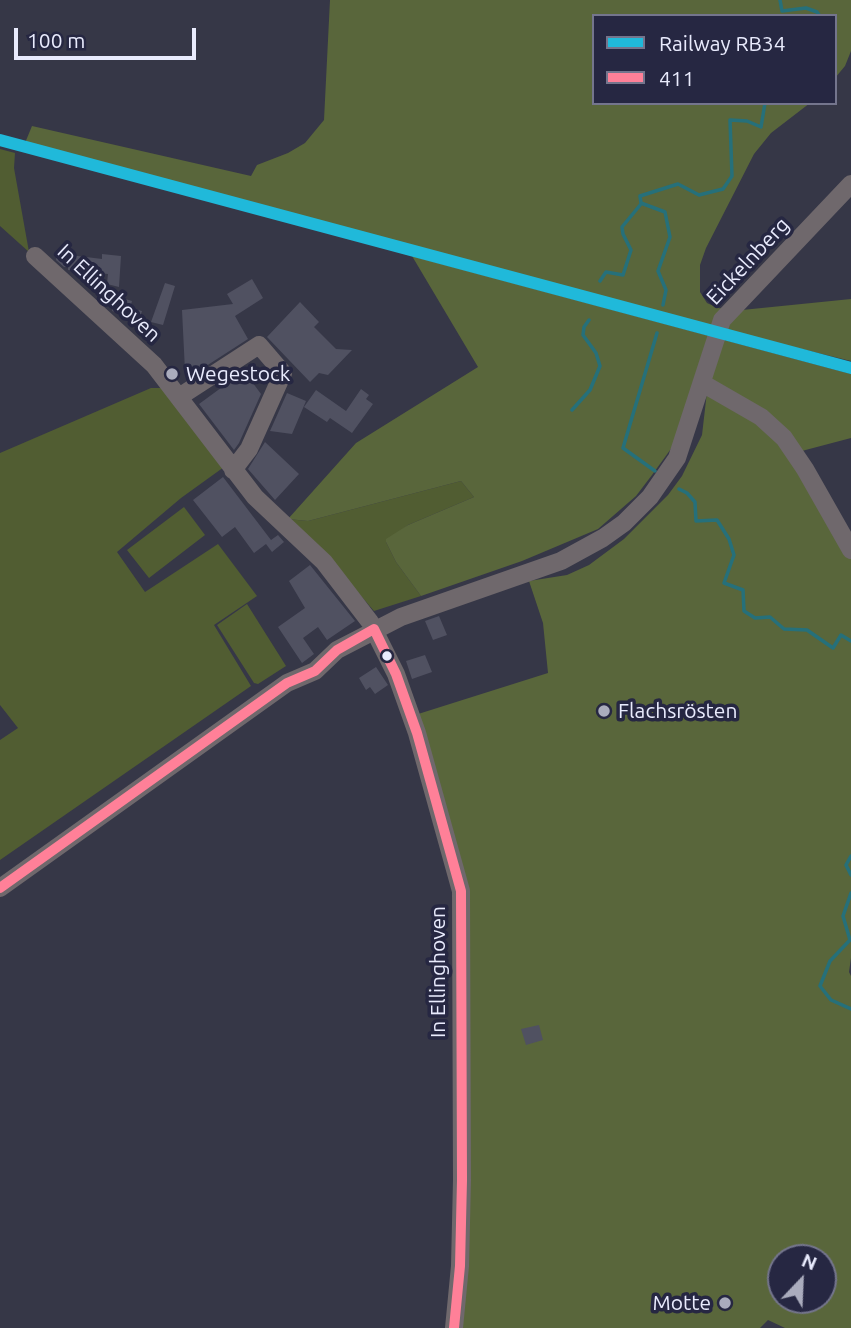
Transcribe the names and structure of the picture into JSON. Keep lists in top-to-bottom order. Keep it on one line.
{"streets":{"street":["Eickelnberg","In Ellinghoven"]},"crossings":[["Eickelnberg","In Ellinghoven"]],"places":["Wegestock","Flachsrösten","Motte"],"lines":["rail line RB34","transit line 411"],"legend":["Railway RB34","411"],"scale_bar":"100 m","north":"top right"}
